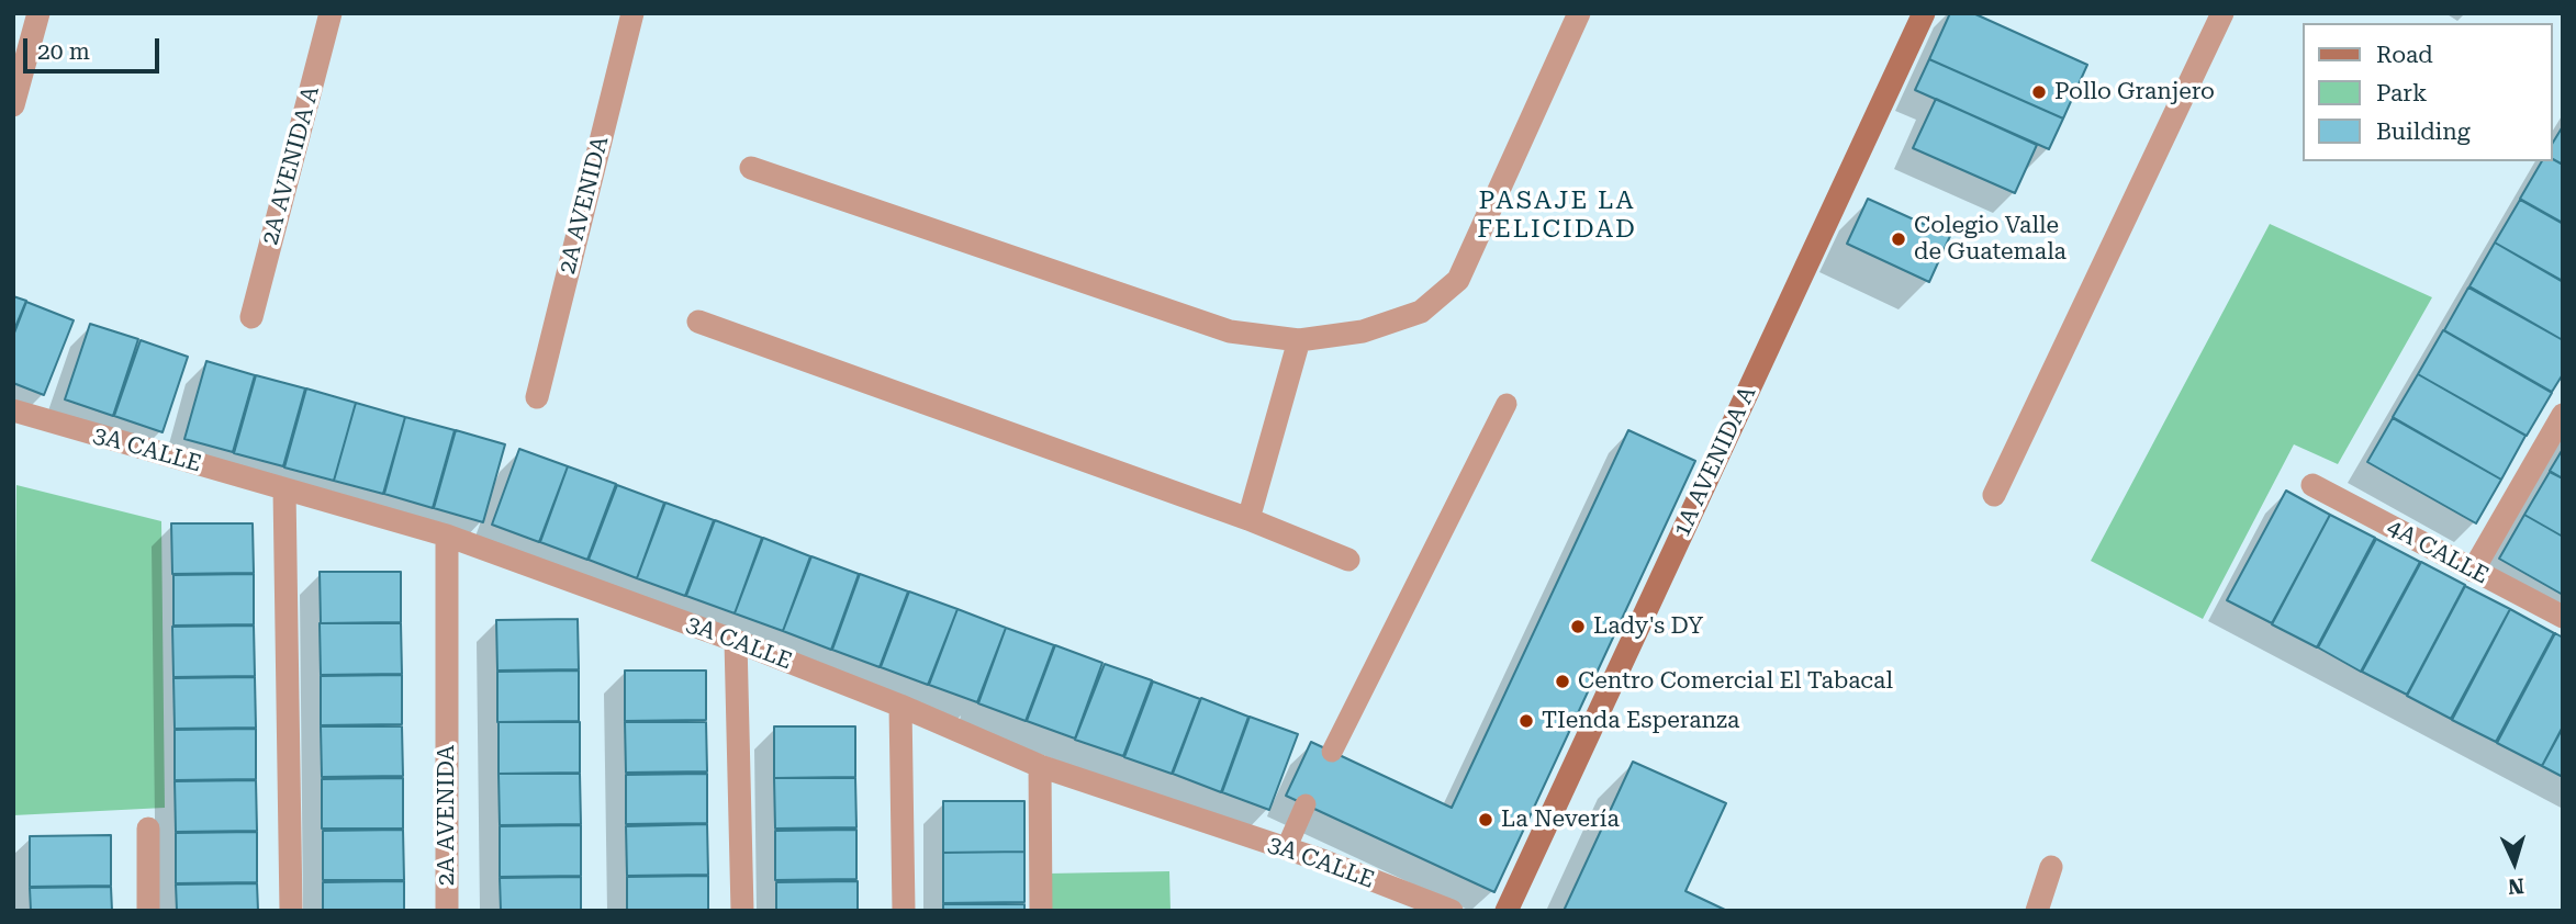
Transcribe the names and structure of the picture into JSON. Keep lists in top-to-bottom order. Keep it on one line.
{"streets":{"street":["2A AVENIDA A","2A AVENIDA","3A CALLE","1A AVENIDA A","4A CALLE"]},"crossings":[["2A AVENIDA","3A CALLE"]],"districts":["PASAJE LA FELICIDAD"],"places":["Pollo Granjero","Colegio Valle de Guatemala","Lady's DY","Centro Comercial El Tabacal","TIenda Esperanza","La Nevería"],"legend":["Road","Park","Building"],"scale_bar":"20 m","north":"bottom"}
